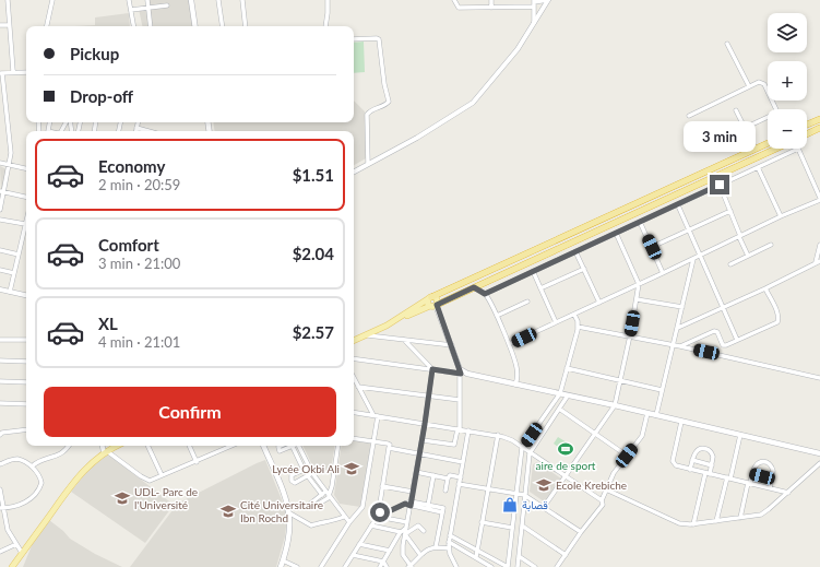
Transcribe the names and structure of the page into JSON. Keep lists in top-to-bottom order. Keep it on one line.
{"places":{"sports":["aire de sport"],"school or university":["Lycée Okbi Ali","Ecole Krebiche","UDL- Parc de l'Université","Cité Universitaire Ibn Rochd"],"shop":["قصابة"]},"page":{"map_buttons":["+","−"],"banner":["Pickup","Drop-off"],"bubble":"3 min","list":[{"name":"Economy","note":"2 min · 20:59","value":"$1.51"},{"name":"Comfort","note":"3 min · 21:00","value":"$2.04"},{"name":"XL","note":"4 min · 21:01","value":"$2.57"}],"buttons":"Confirm"}}
